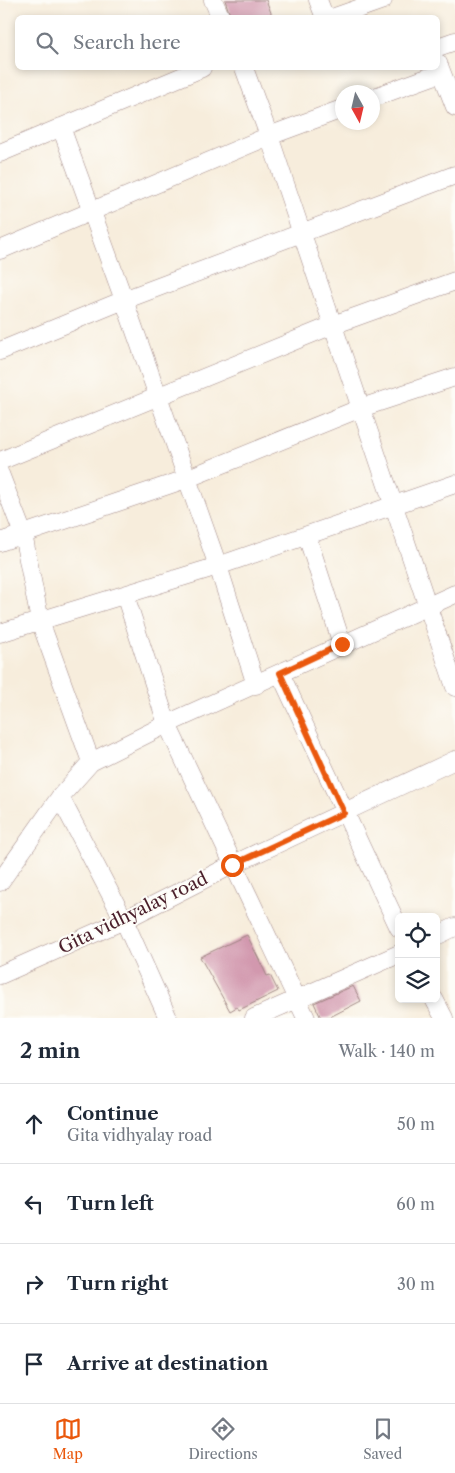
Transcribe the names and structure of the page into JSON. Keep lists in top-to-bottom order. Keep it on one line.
{"streets":{"street":["Gita vidhyalay road"]},"north":"bottom","page":{"search":"Search here","heading":["2 min","Walk · 140 m"],"list":[["Continue","Gita vidhyalay road","50 m"],["Turn left","60 m"],["Turn right","30 m"],"Arrive at destination"],"nav":["Map","Directions","Saved"]}}
